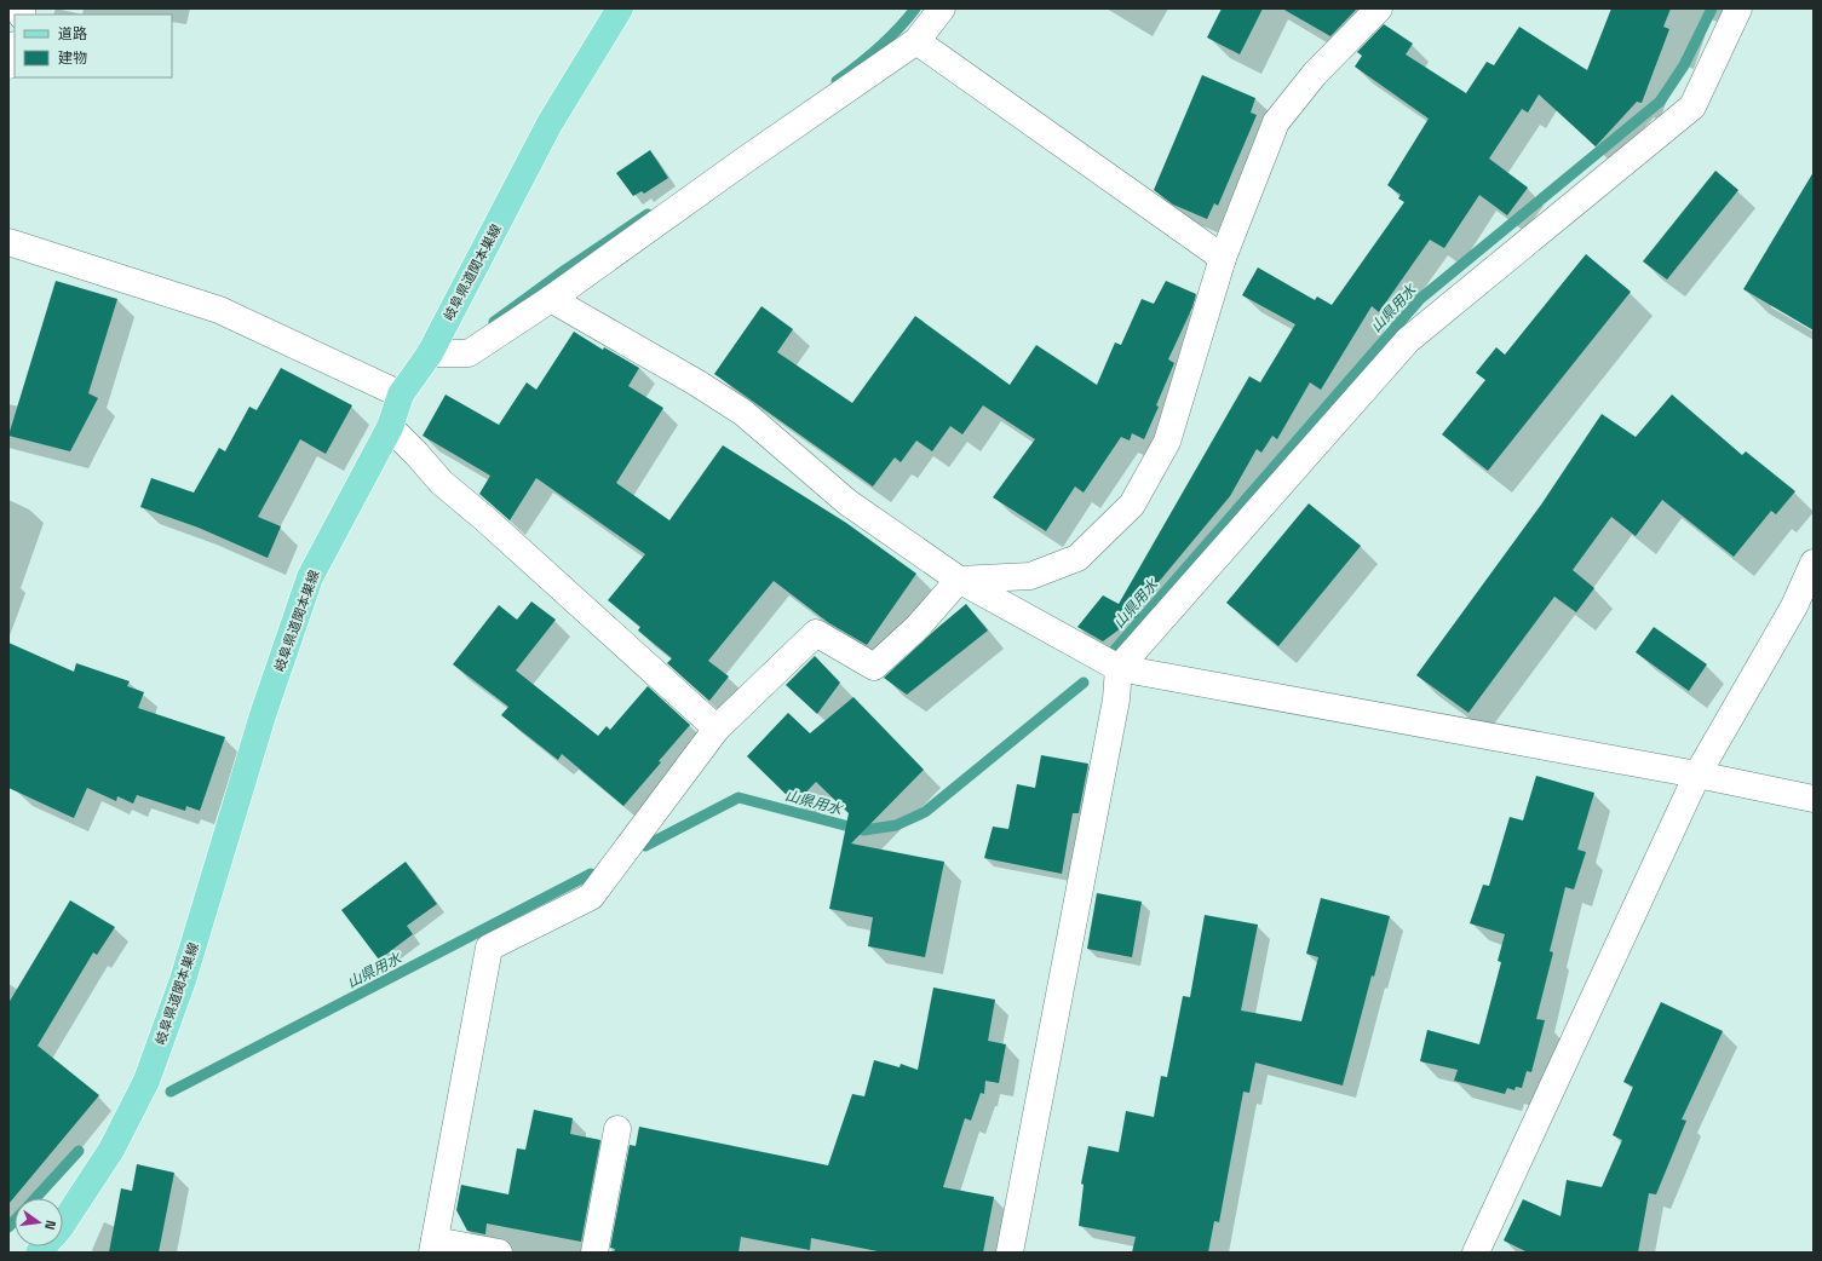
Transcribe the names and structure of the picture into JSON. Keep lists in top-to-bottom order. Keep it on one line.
{"streets":{"main road":["岐阜県道関本巣線"]},"water":["山県用水"],"legend":["道路","建物"],"north":"right"}
